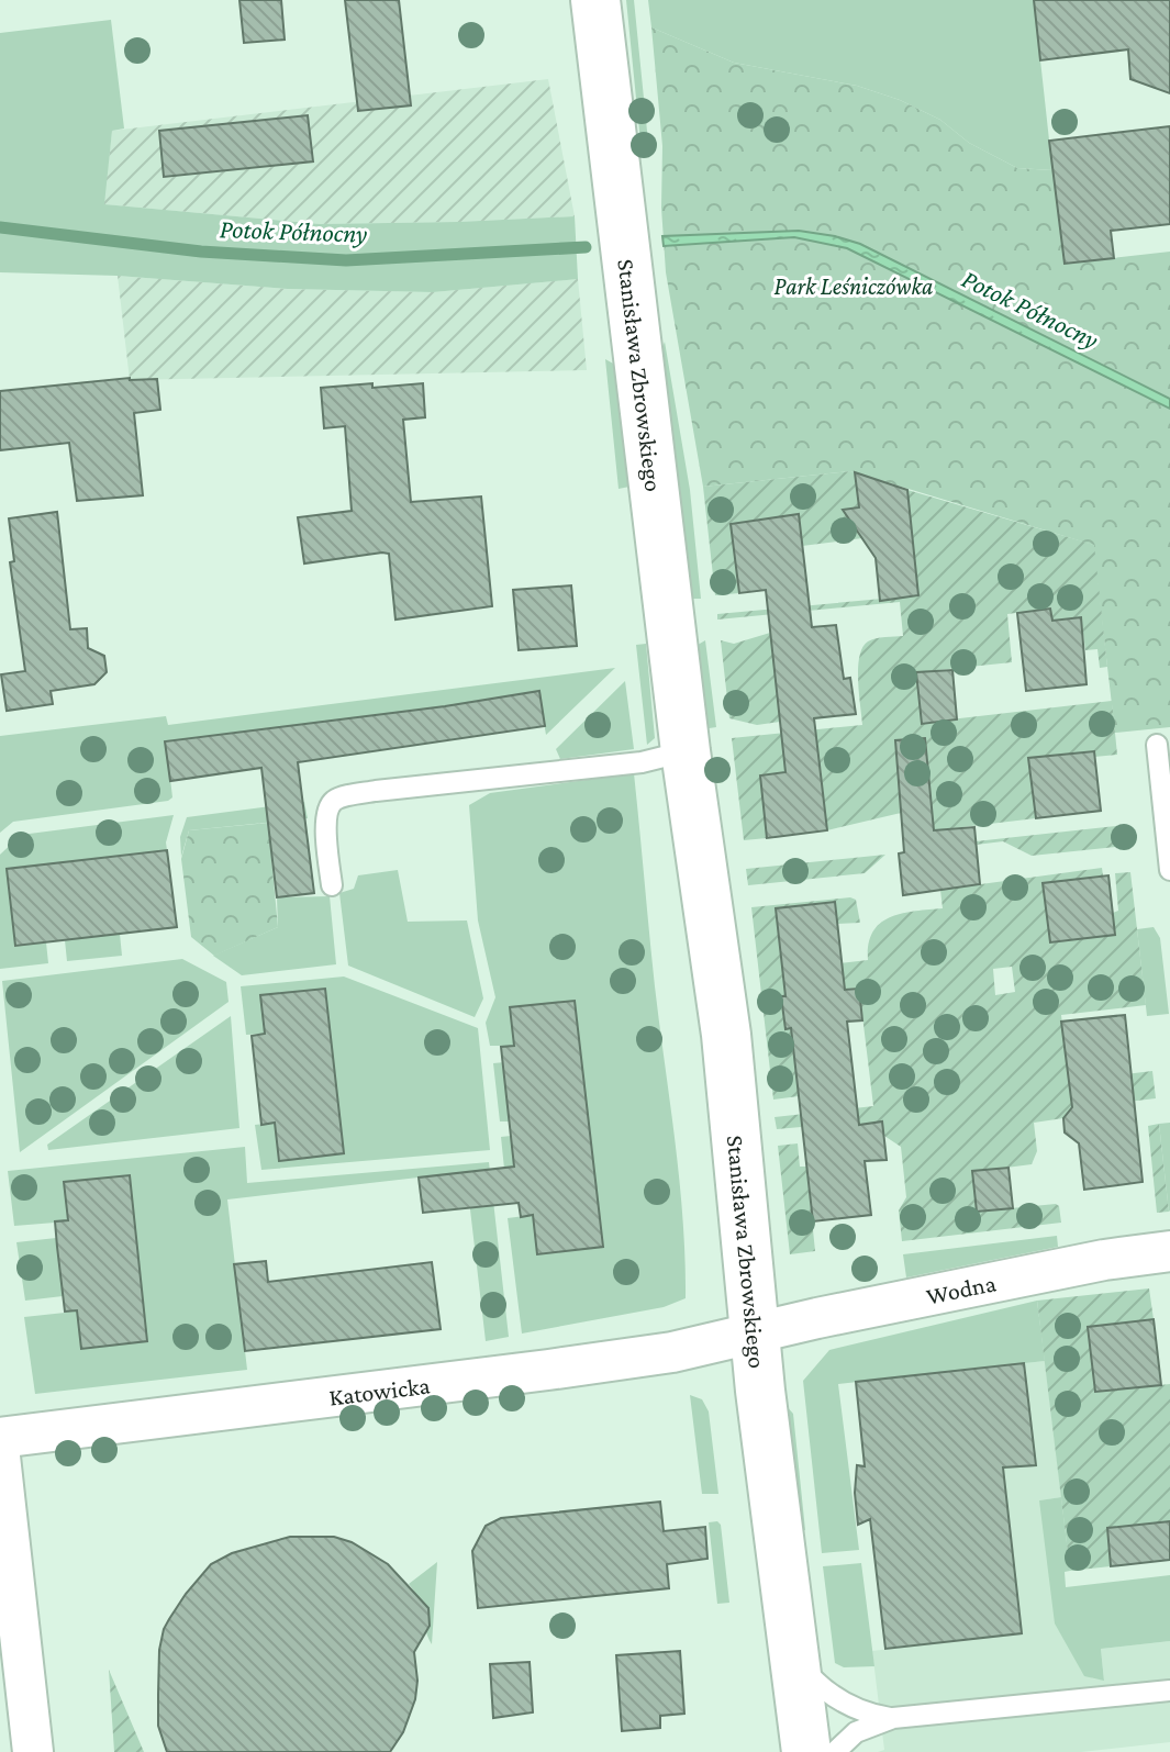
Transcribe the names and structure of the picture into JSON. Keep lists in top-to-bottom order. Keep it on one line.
{"streets":{"street":["Stanisława Zbrowskiego","Wodna","Katowicka"]},"crossings":[["Stanisława Zbrowskiego","Wodna"],["Stanisława Zbrowskiego","Katowicka"],["Wodna","Katowicka"]],"water":["Potok Północny"],"parks":["Park Leśniczówka"]}
